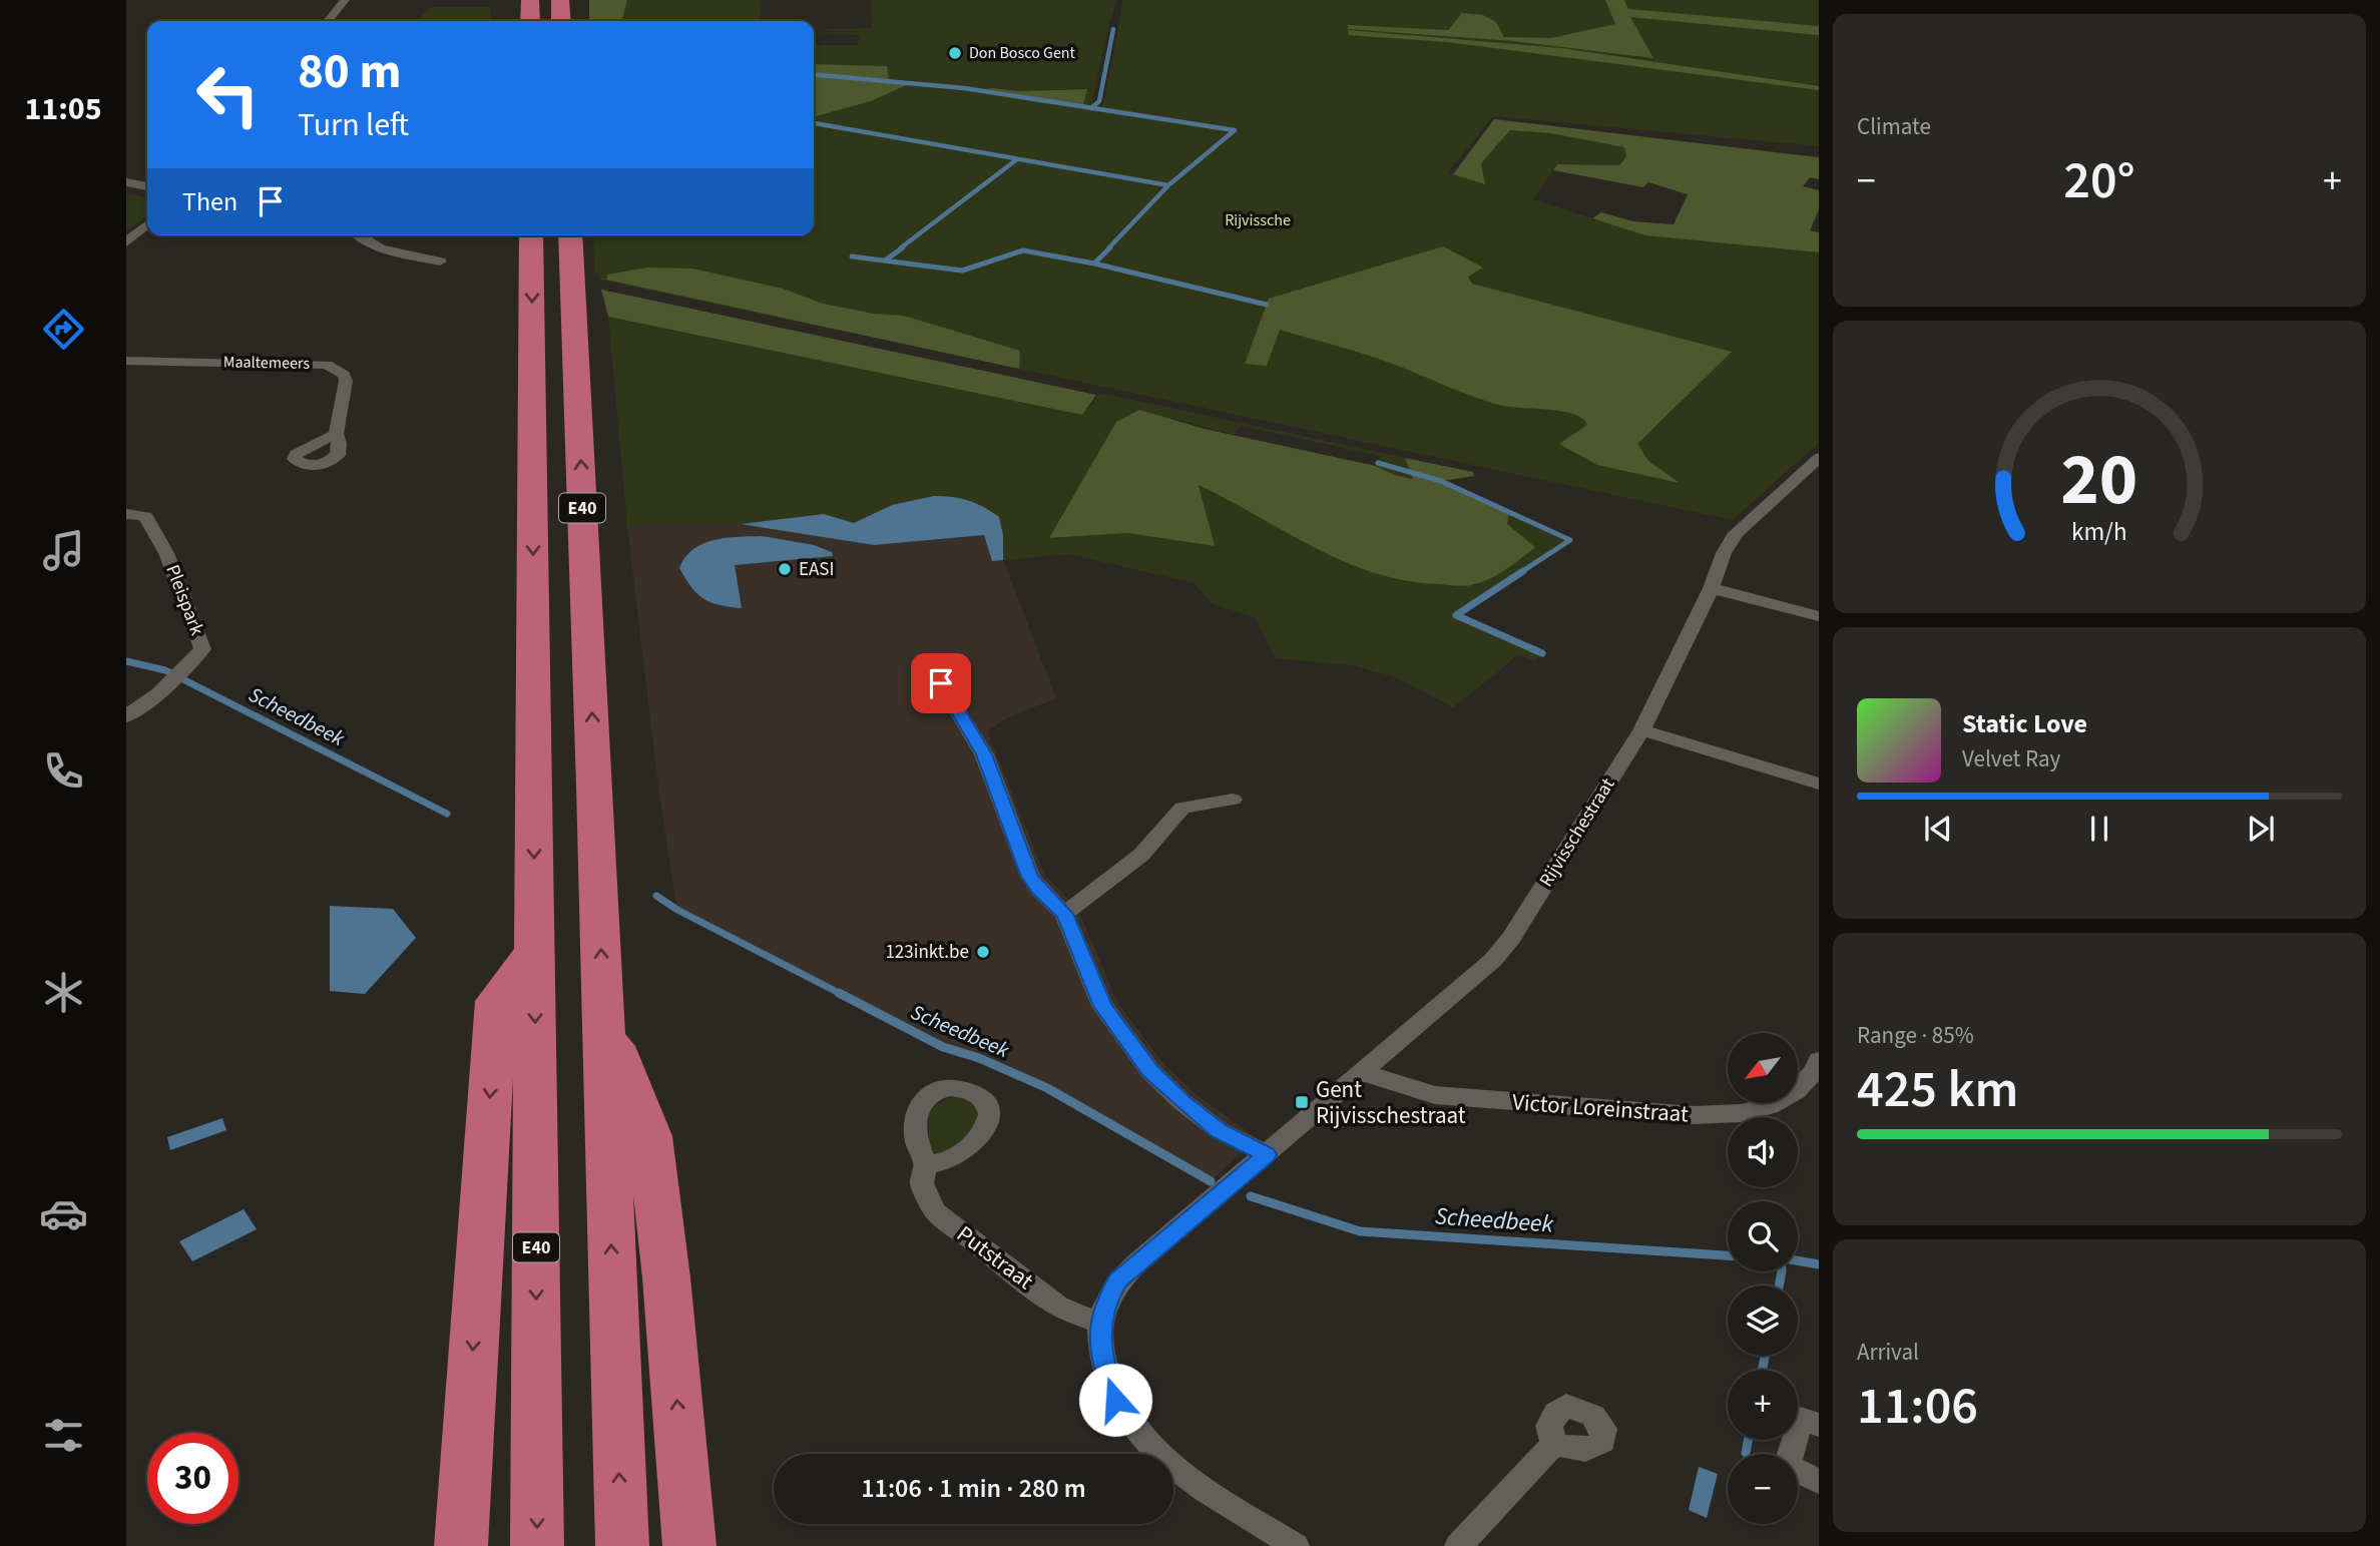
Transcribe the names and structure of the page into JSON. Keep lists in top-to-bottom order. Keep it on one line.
{"streets":{"highway":["E40"],"street":["Maaltemeers","Pleispark","Rijvisschestraat","Victor Loreinstraat","Putstraat"]},"crossings":[["Rijvisschestraat","Victor Loreinstraat"]],"water":["Scheedbeek"],"parks":["Rijvissche"],"places":{"other":["Don Bosco Gent","EASI","123inkt.be"],"transit":["Gent Rijvisschestraat"]},"north":"bottom left","page":{"tabs":"11:05","tile":["Climate",["Range · 85%","425 km"],["Arrival","11:06"]],"turn":["80 m","Turn left"],"heat":["−","20°","+"],"then":"Then","song":["Static Love","Velvet Ray"],"map_buttons":["+","−"],"limit":"30","trip":"11:06 · 1 min · 280 m","gauge":["20","km/h"]}}
